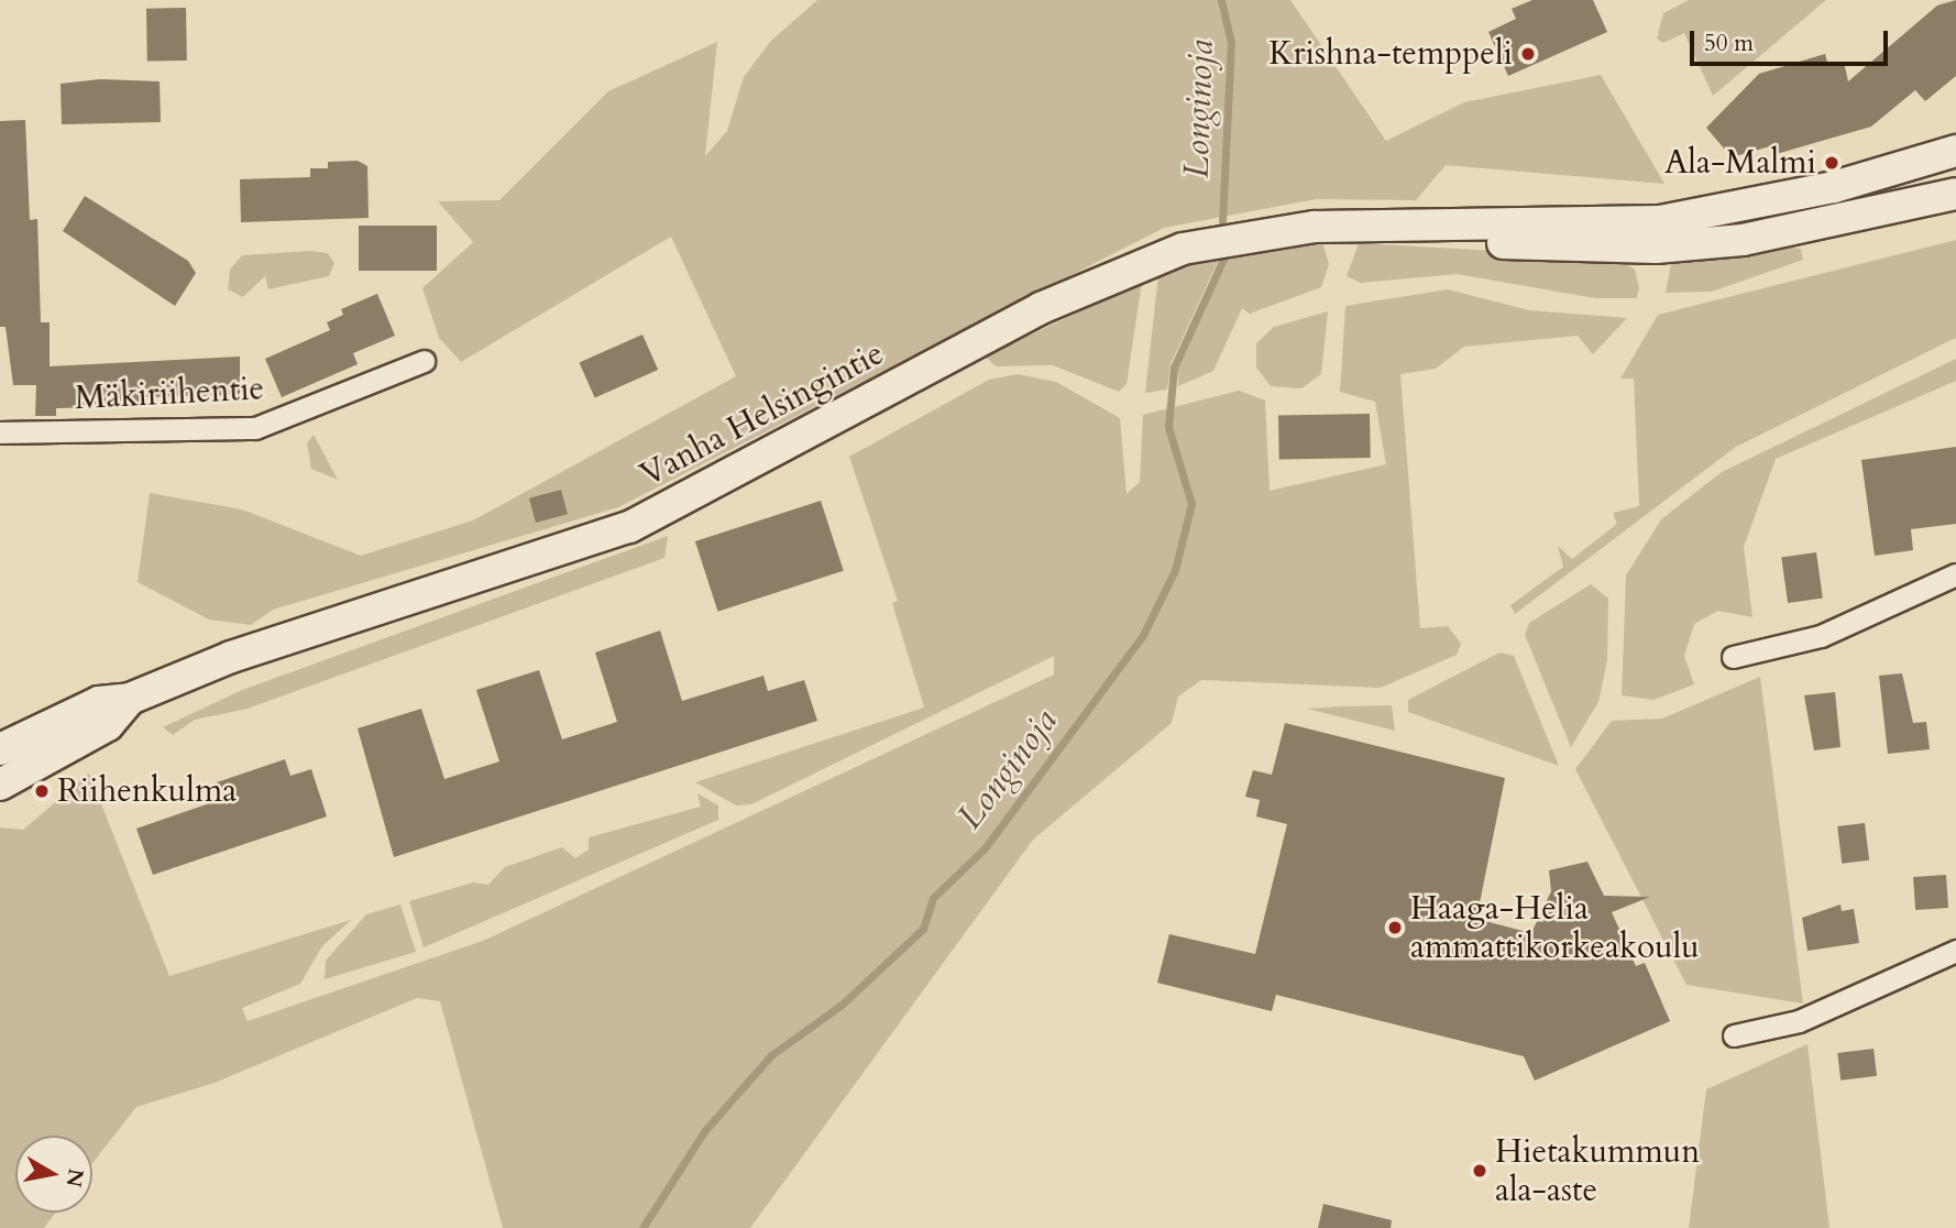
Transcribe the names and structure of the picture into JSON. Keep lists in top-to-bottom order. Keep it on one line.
{"streets":{"main road":["Vanha Helsingintie"],"street":["Mäkiriihentie"]},"water":["Longinoja"],"places":["Krishna-temppeli","Ala-Malmi","Riihenkulma","Haaga-Helia ammattikorkeakoulu","Hietakummun ala-aste"],"scale_bar":"50 m","north":"right"}
